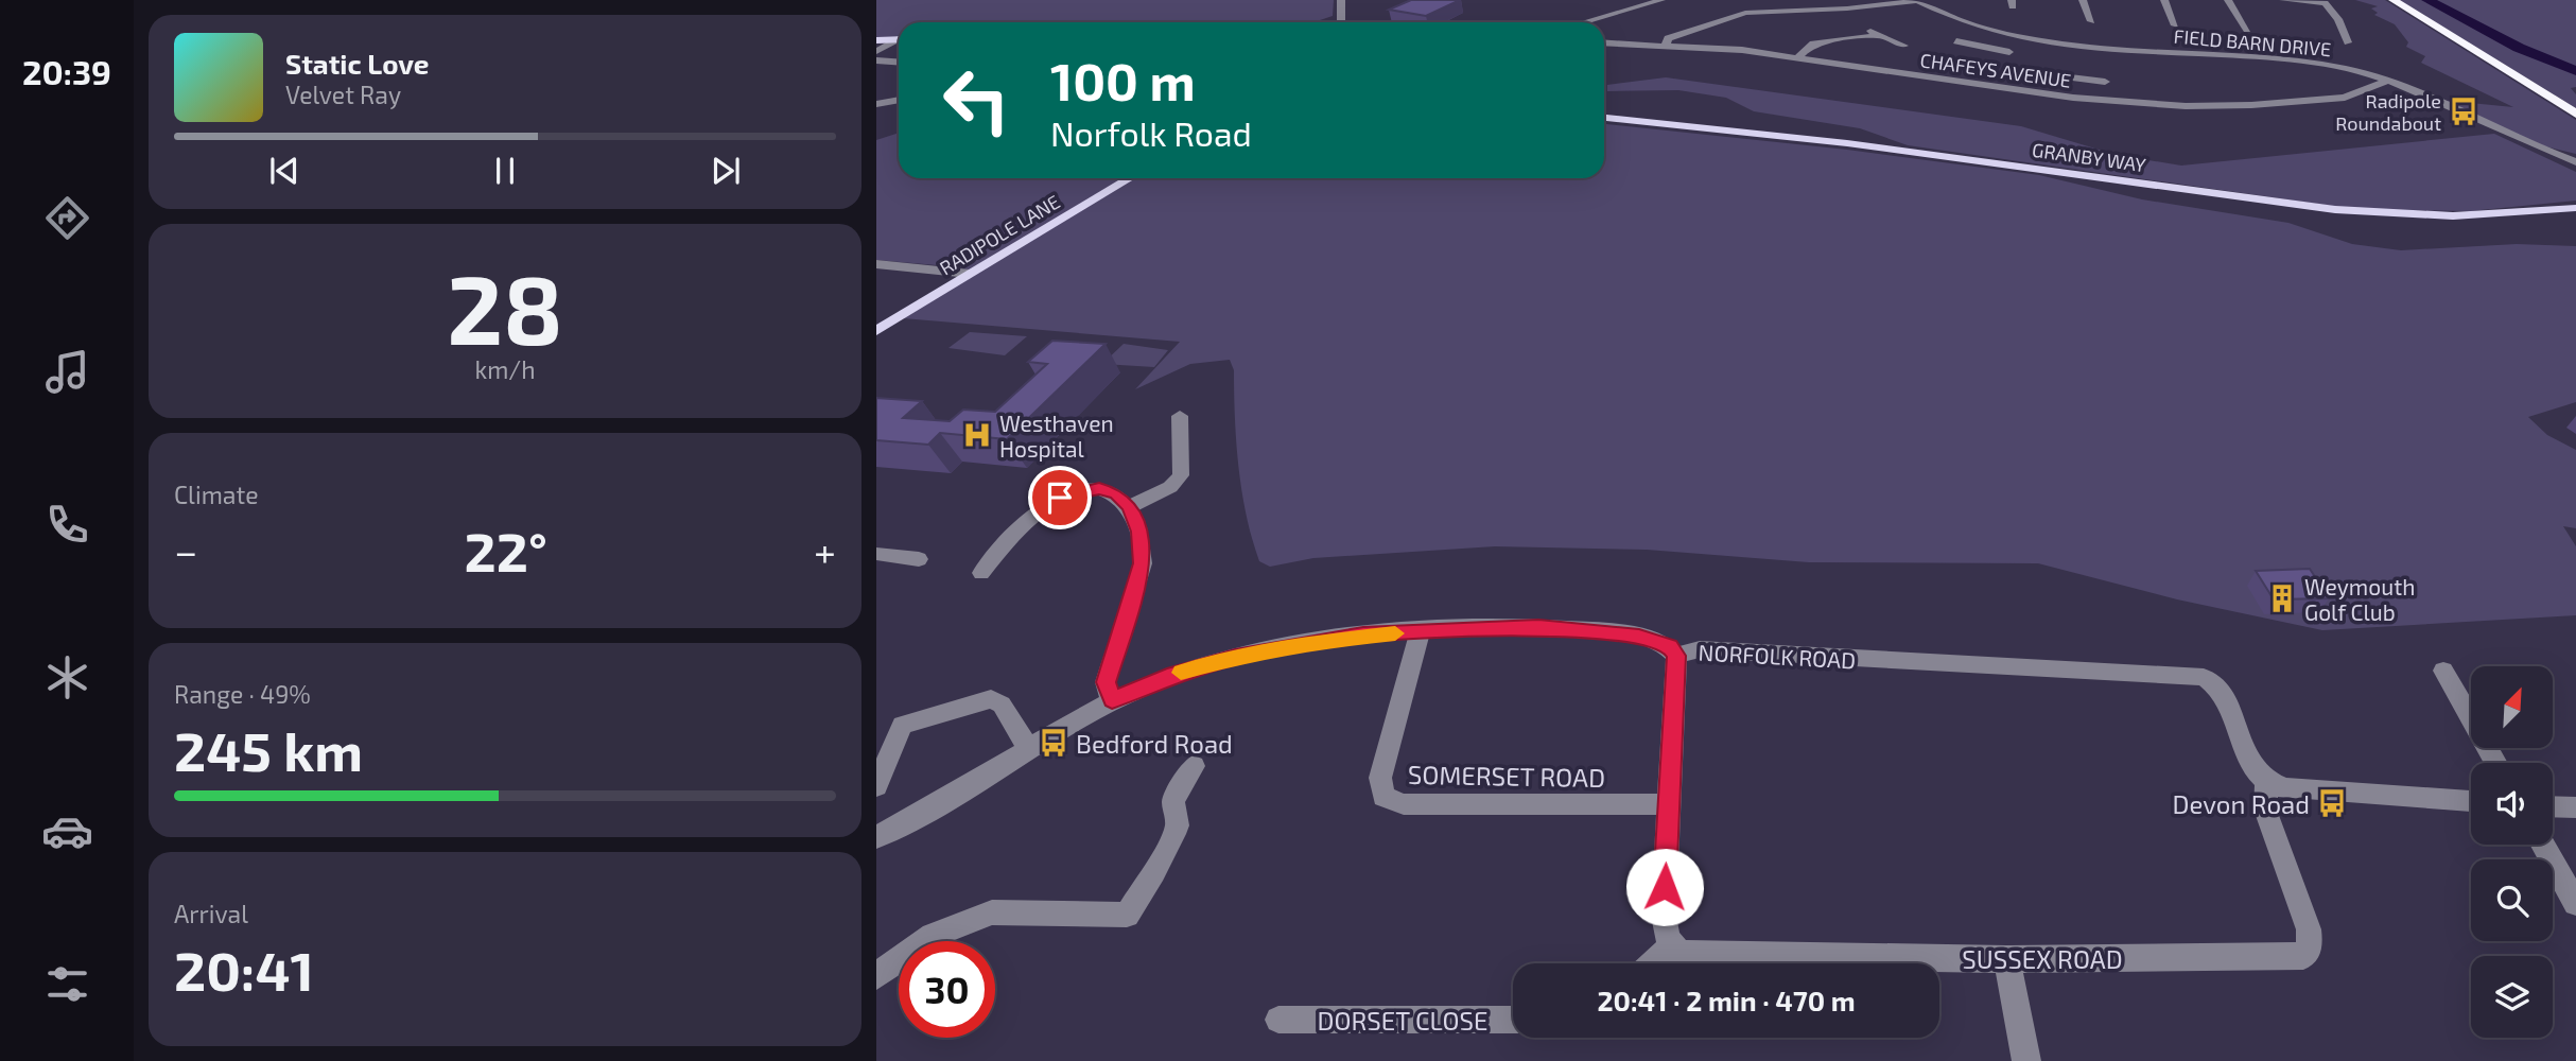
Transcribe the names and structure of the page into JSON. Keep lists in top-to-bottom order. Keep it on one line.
{"streets":{"main road":["GRANBY WAY","RADIPOLE LANE"],"street":["FIELD BARN DRIVE","CHAFEYS AVENUE","NORFOLK ROAD","SOMERSET ROAD","SUSSEX ROAD","DORSET CLOSE"]},"crossings":[["FIELD BARN DRIVE","CHAFEYS AVENUE"],["NORFOLK ROAD","SOMERSET ROAD"],["NORFOLK ROAD","SUSSEX ROAD"]],"places":{"bus stop":["Radipole Roundabout","Bedford Road","Devon Road"],"hospital":["Westhaven Hospital"],"building":["Weymouth Golf Club"]},"north":"top right","page":{"tabs":"20:39","turn":["100 m","Norfolk Road"],"song":["Static Love","Velvet Ray"],"tile":[["28","km/h"],"Climate",["Range · 49%","245 km"],["Arrival","20:41"]],"heat":["−","22°","+"],"limit":"30","trip":"20:41 · 2 min · 470 m"}}
